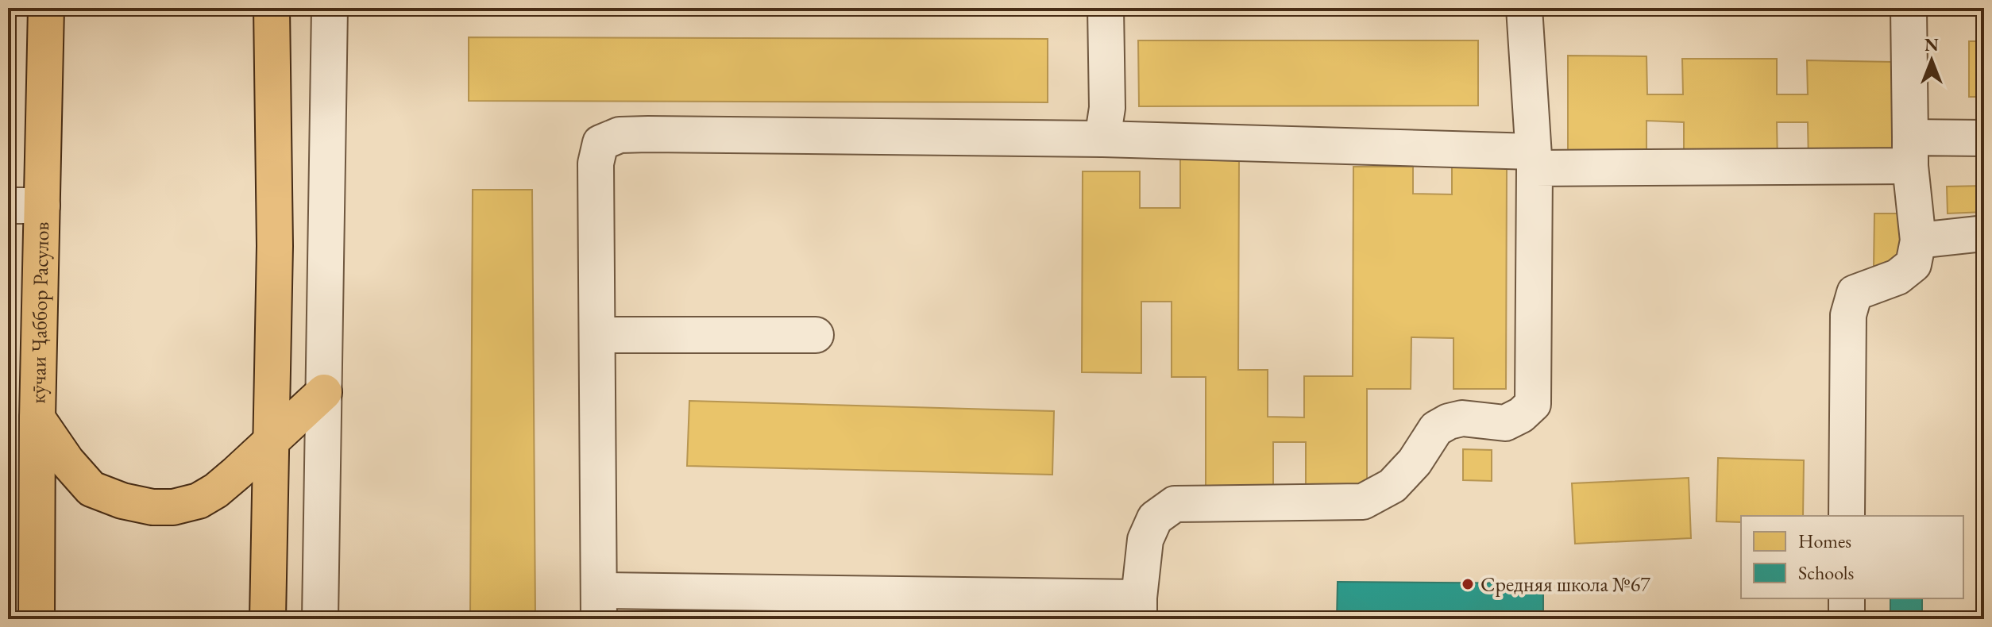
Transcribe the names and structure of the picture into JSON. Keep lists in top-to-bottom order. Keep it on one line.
{"streets":{"main road":["кӯчаи Ҷаббор Расулов"]},"places":["Средняя школа №67"],"legend":["Homes","Schools"],"north":"top"}
